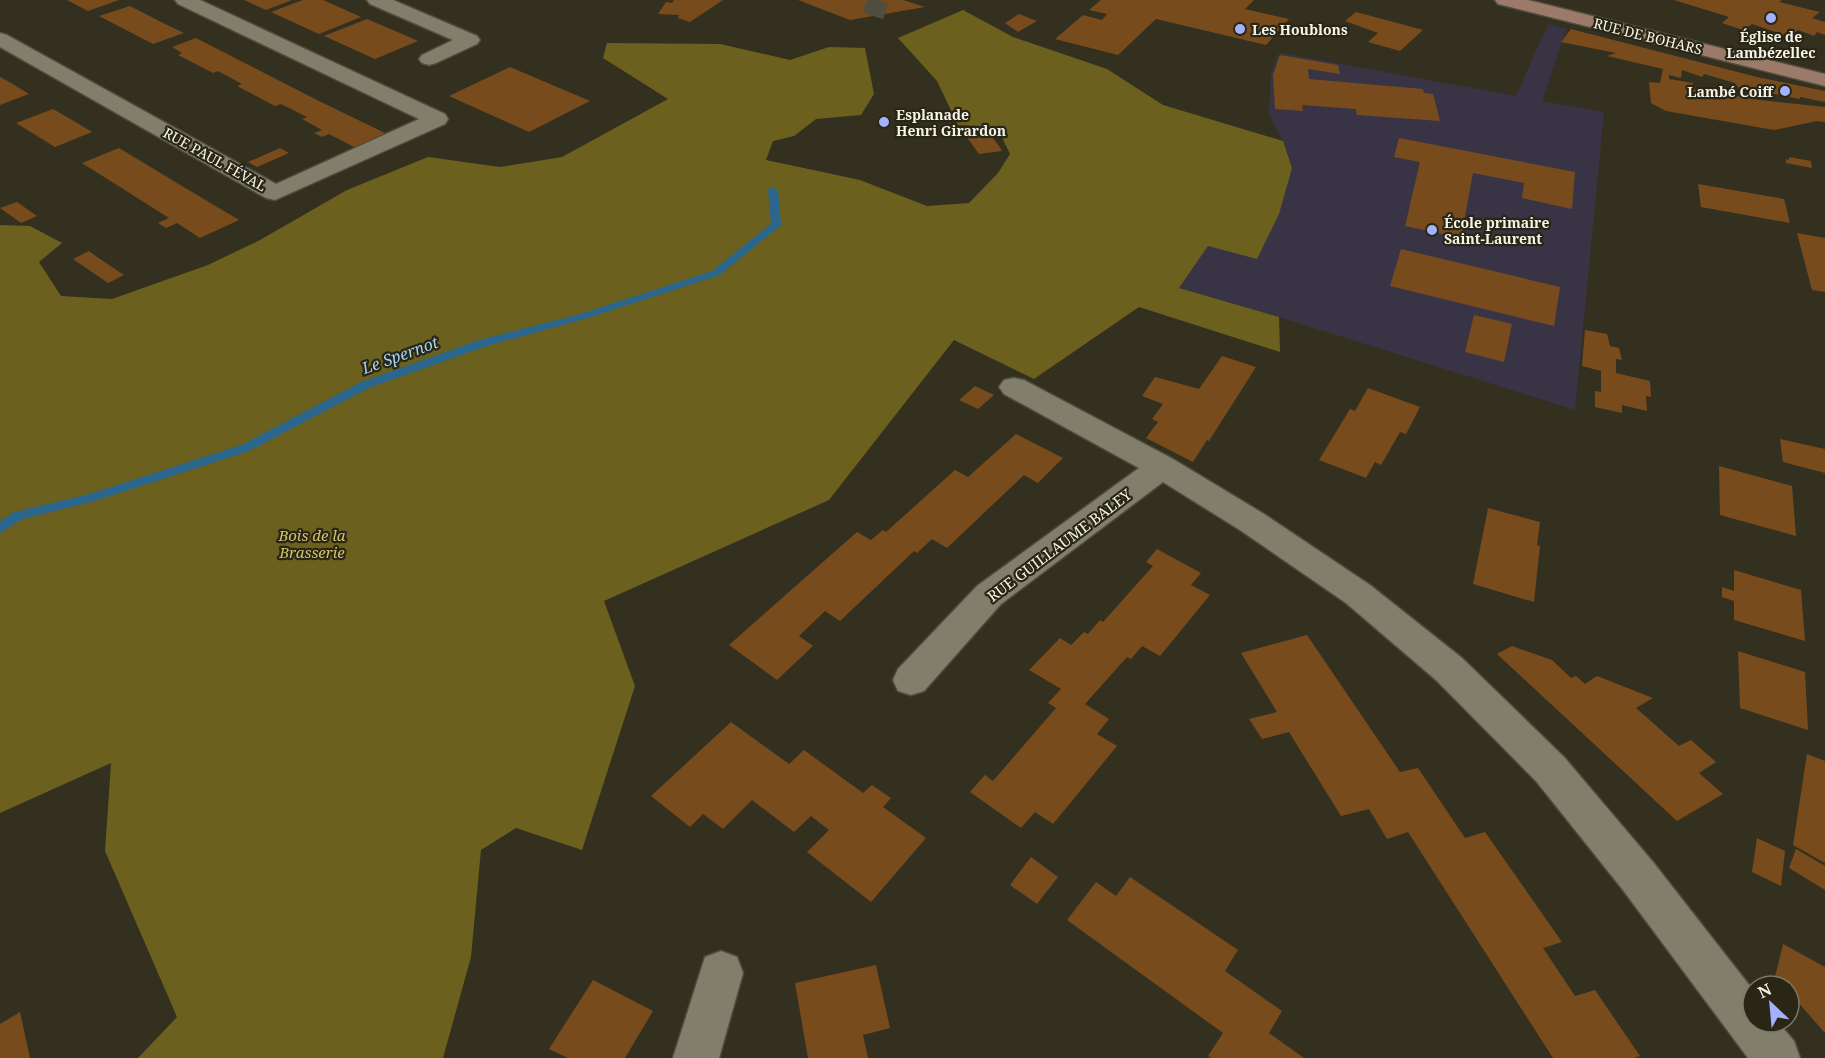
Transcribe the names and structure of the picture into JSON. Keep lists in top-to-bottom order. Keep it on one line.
{"streets":{"main road":["RUE DE BOHARS"],"street":["RUE PAUL FÉVAL","RUE GUILLAUME BALEY"]},"water":["Le Spernot"],"parks":["Bois de la Brasserie"],"places":["Église de Lambézellec","Les Houblons","Lambé Coiff","Esplanade Henri Girardon","École primaire Saint-Laurent"],"north":"top left"}
